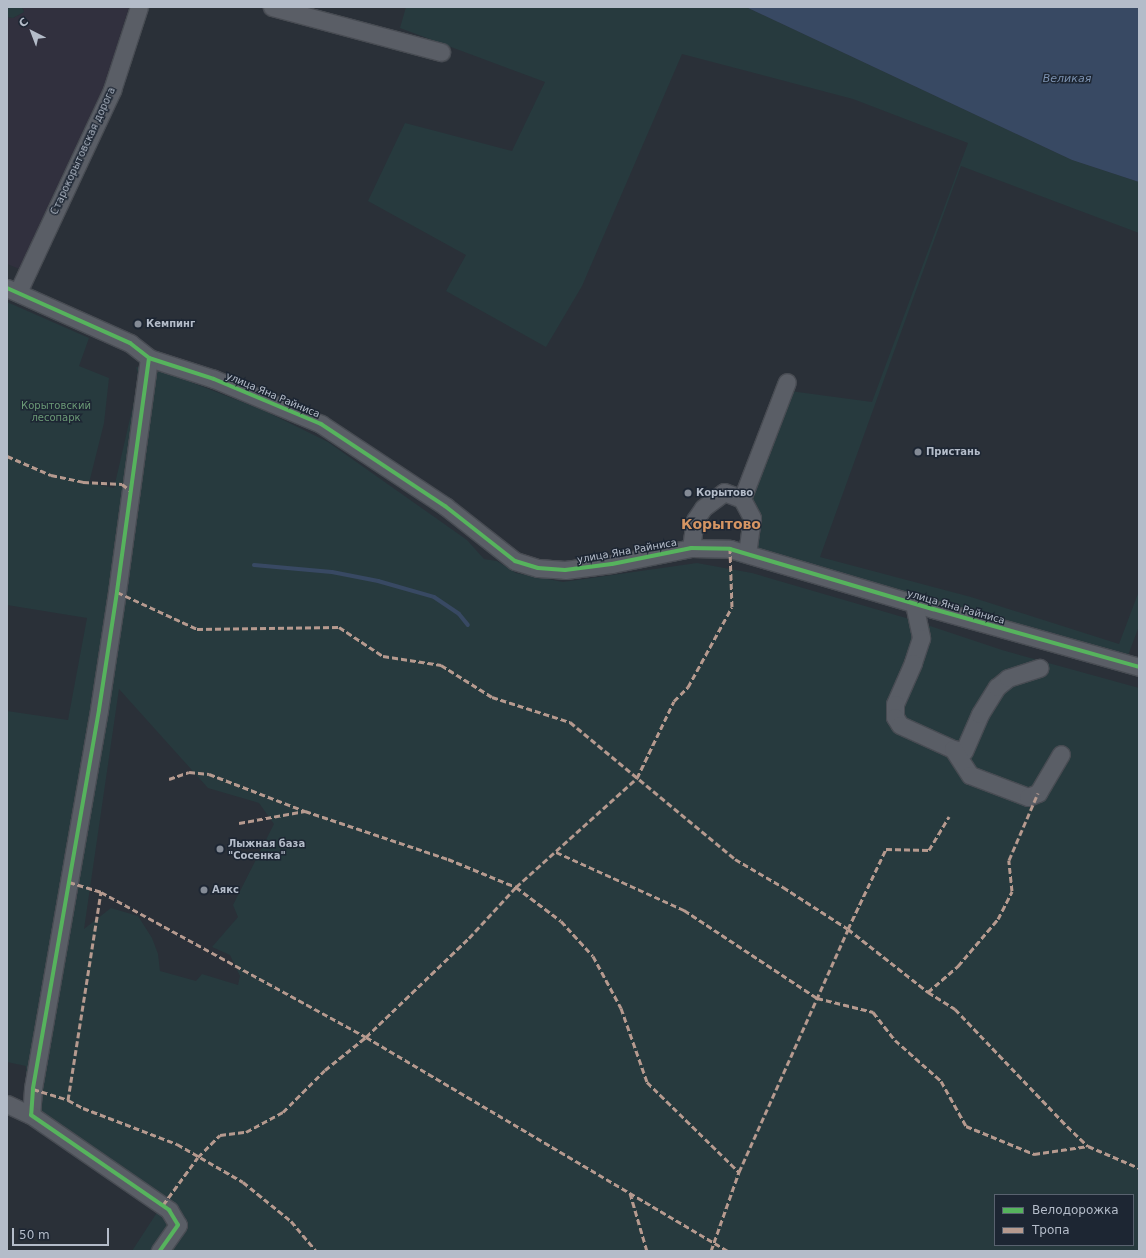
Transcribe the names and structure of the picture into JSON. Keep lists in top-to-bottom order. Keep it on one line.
{"streets":{"street":["Старокорытовская дорога","улица Яна Райниса"]},"crossings":[["Старокорытовская дорога","улица Яна Райниса"]],"districts":["Корытово"],"water":["Великая"],"parks":["Корытовский лесопарк"],"places":["Кемпинг","Пристань","Корытово","Лыжная база \"Сосенка\"","Аякс"],"legend":["Велодорожка","Тропа"],"scale_bar":"50 m","north":"top left"}
